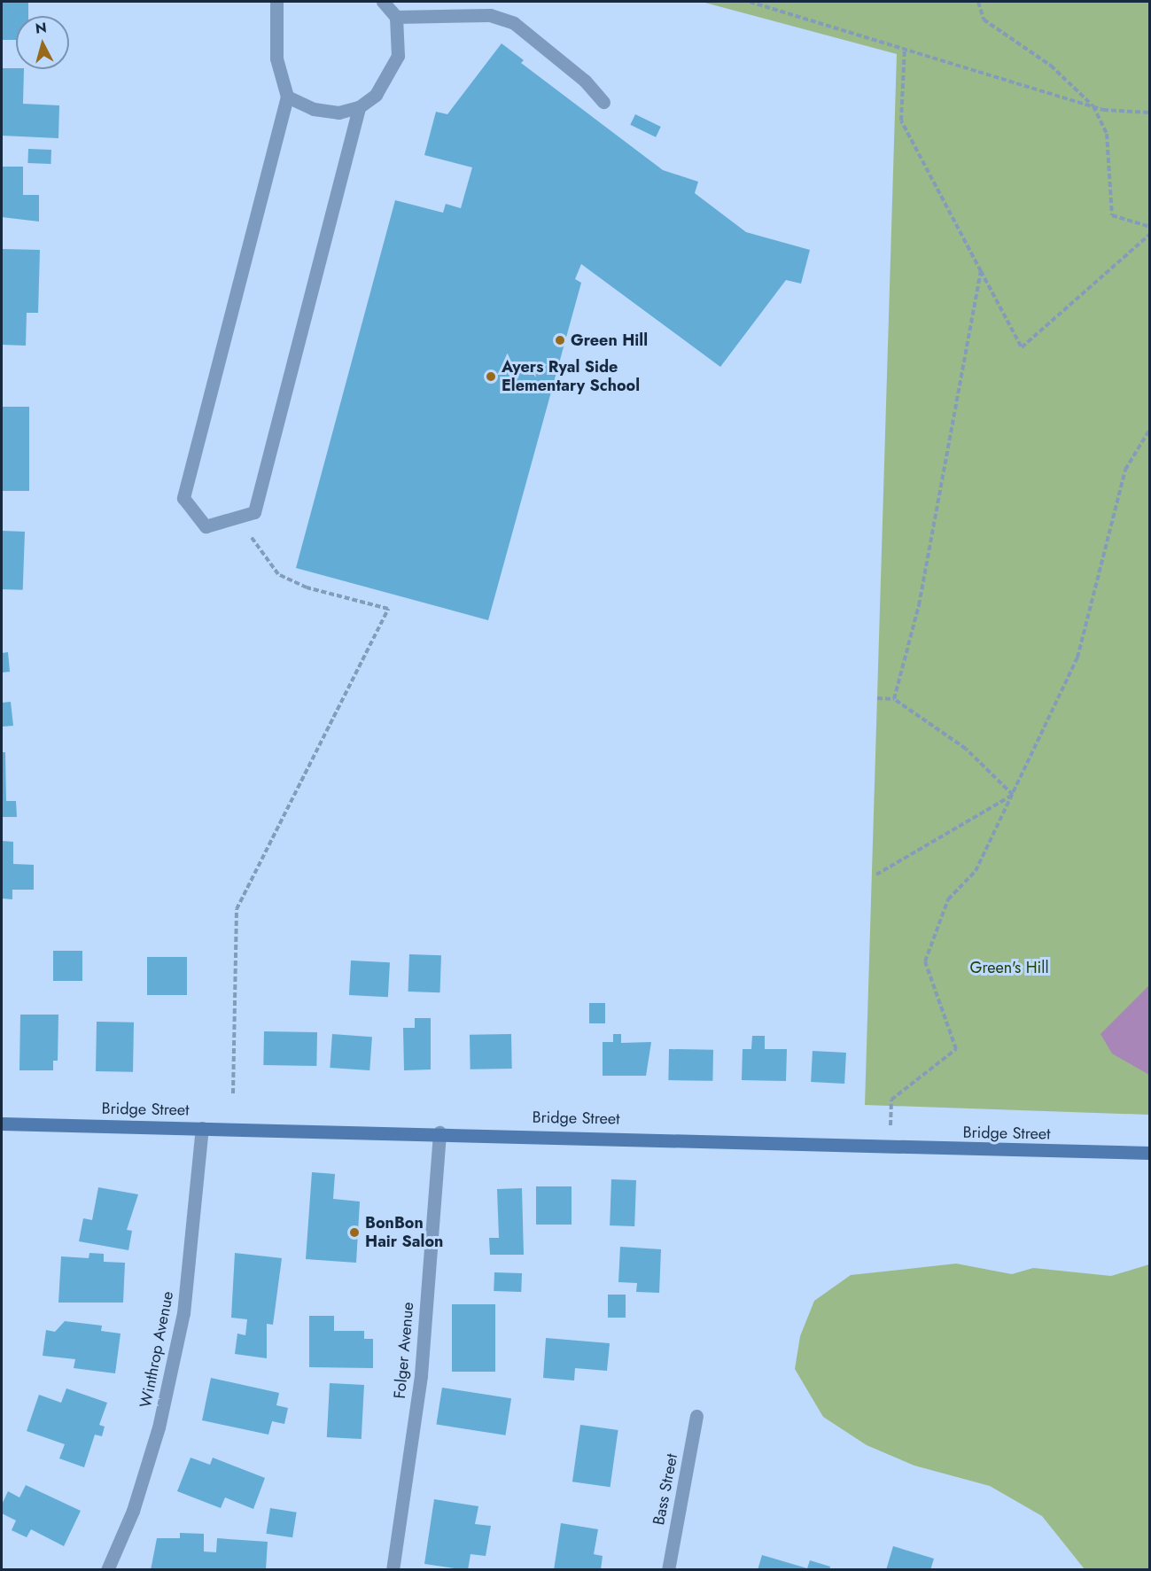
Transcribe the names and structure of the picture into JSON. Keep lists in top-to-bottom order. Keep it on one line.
{"streets":{"main road":["Bridge Street"],"street":["Winthrop Avenue","Folger Avenue","Bass Street"]},"crossings":[["Bridge Street","Winthrop Avenue"],["Bridge Street","Folger Avenue"]],"parks":["Green's Hill"],"places":["Green Hill","Ayers Ryal Side Elementary School","BonBon Hair Salon"],"north":"top"}
